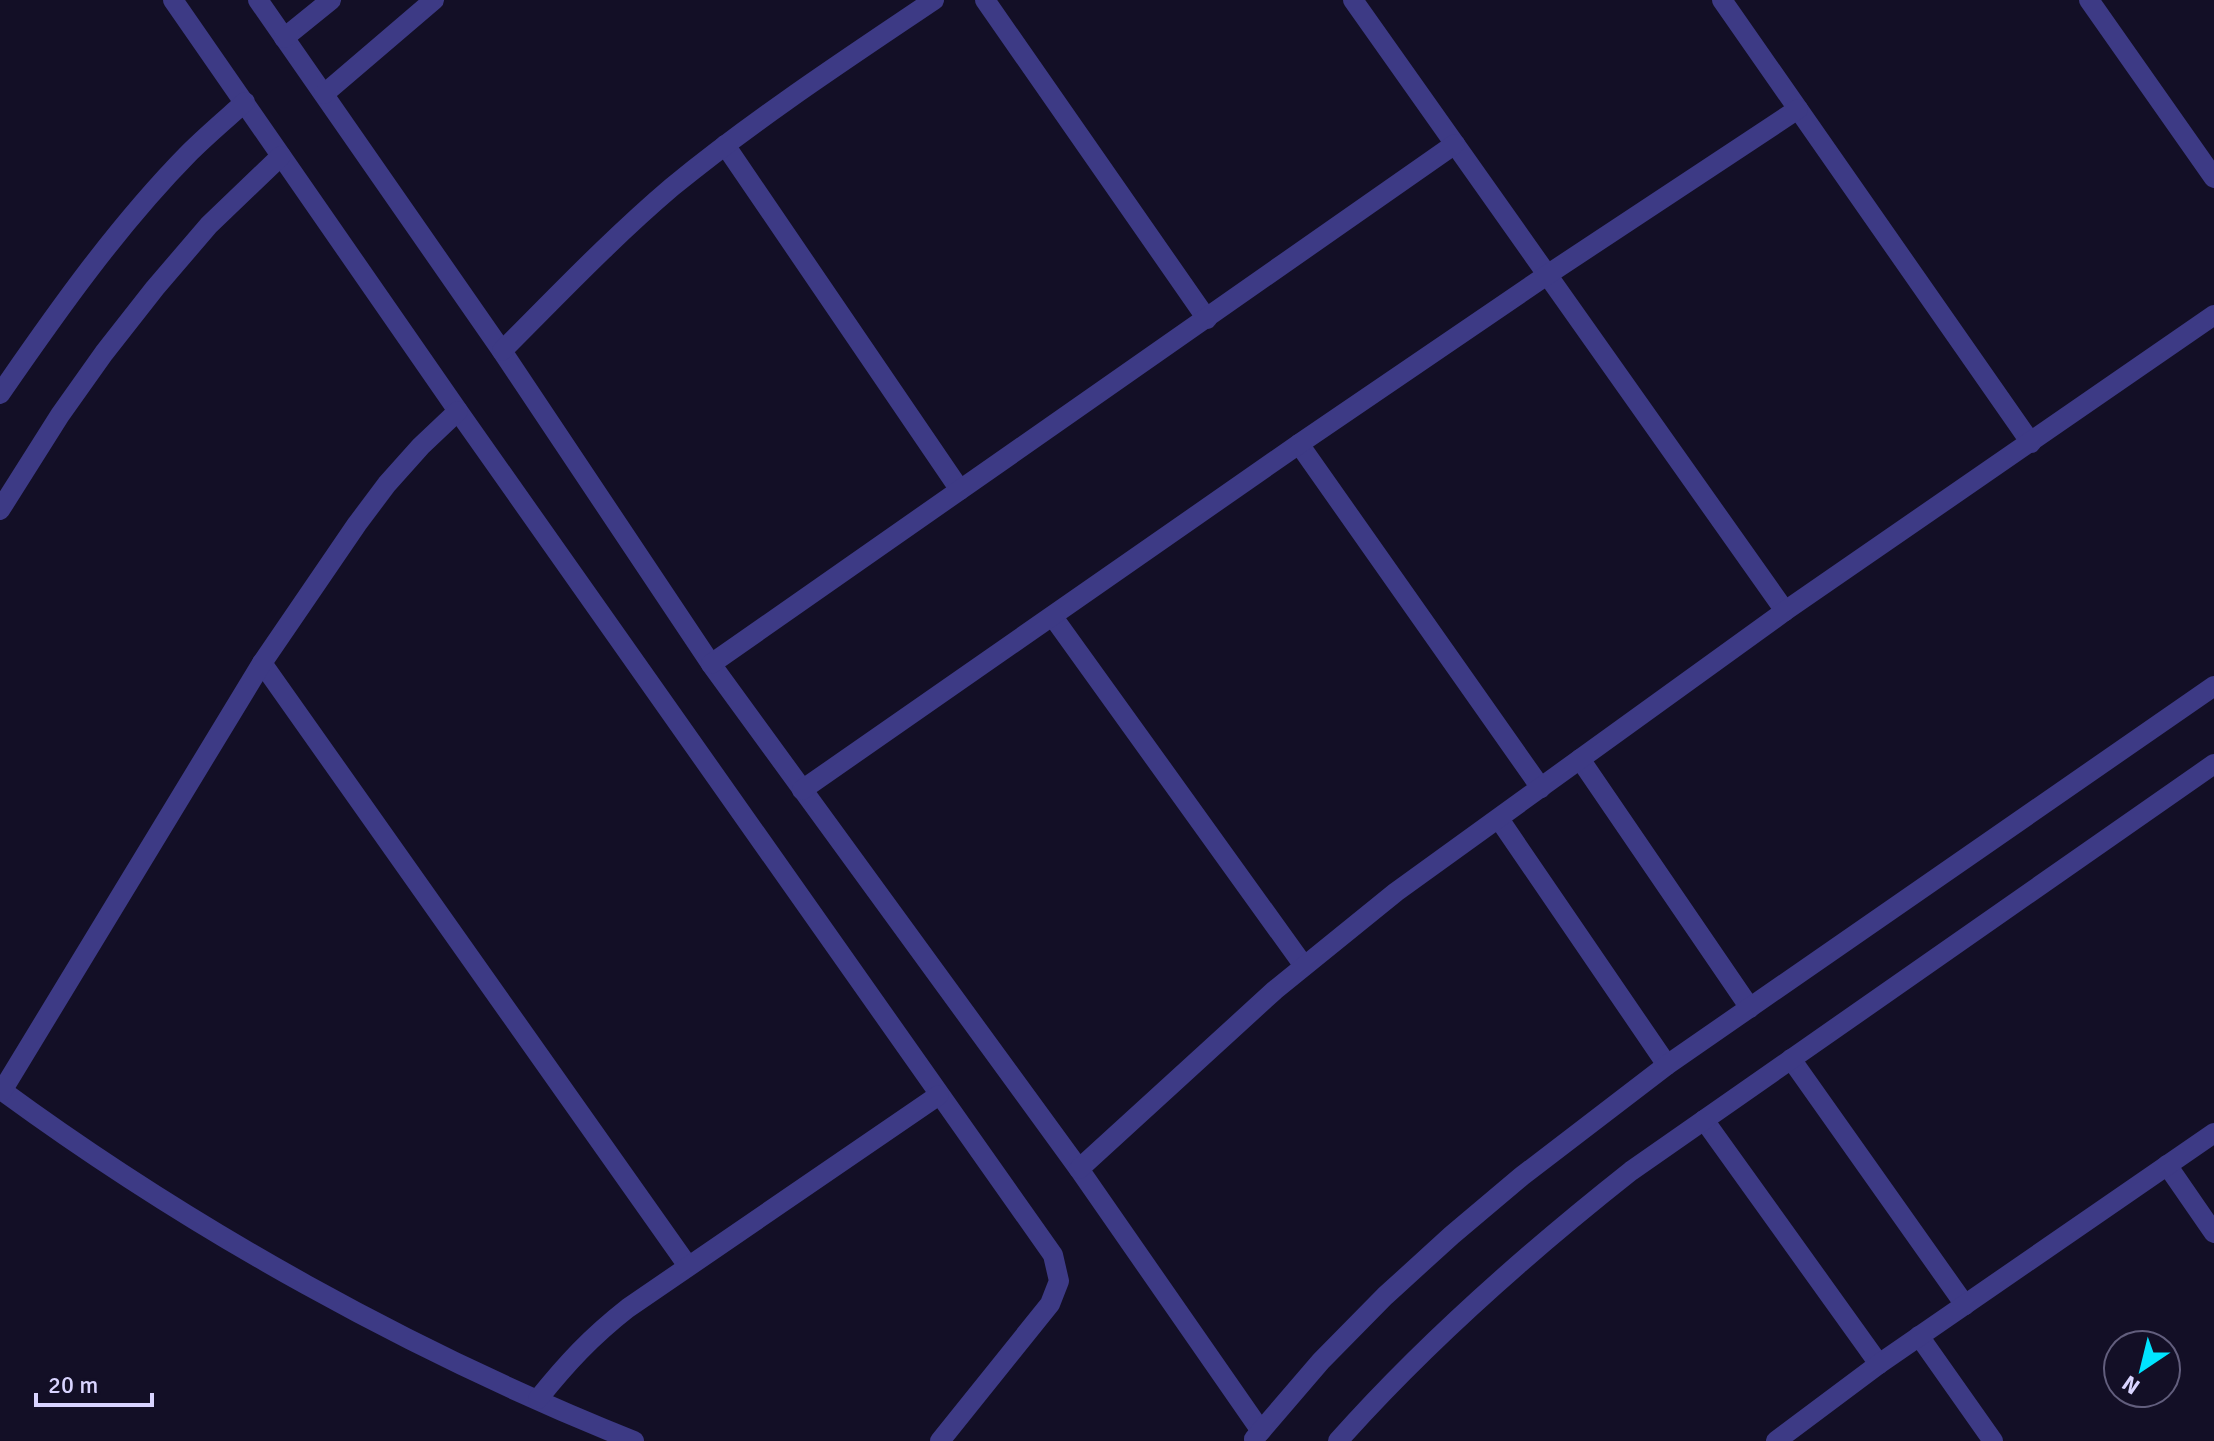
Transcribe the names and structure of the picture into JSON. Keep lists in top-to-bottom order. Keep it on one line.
{"scale_bar":"20 m","north":"bottom left"}
